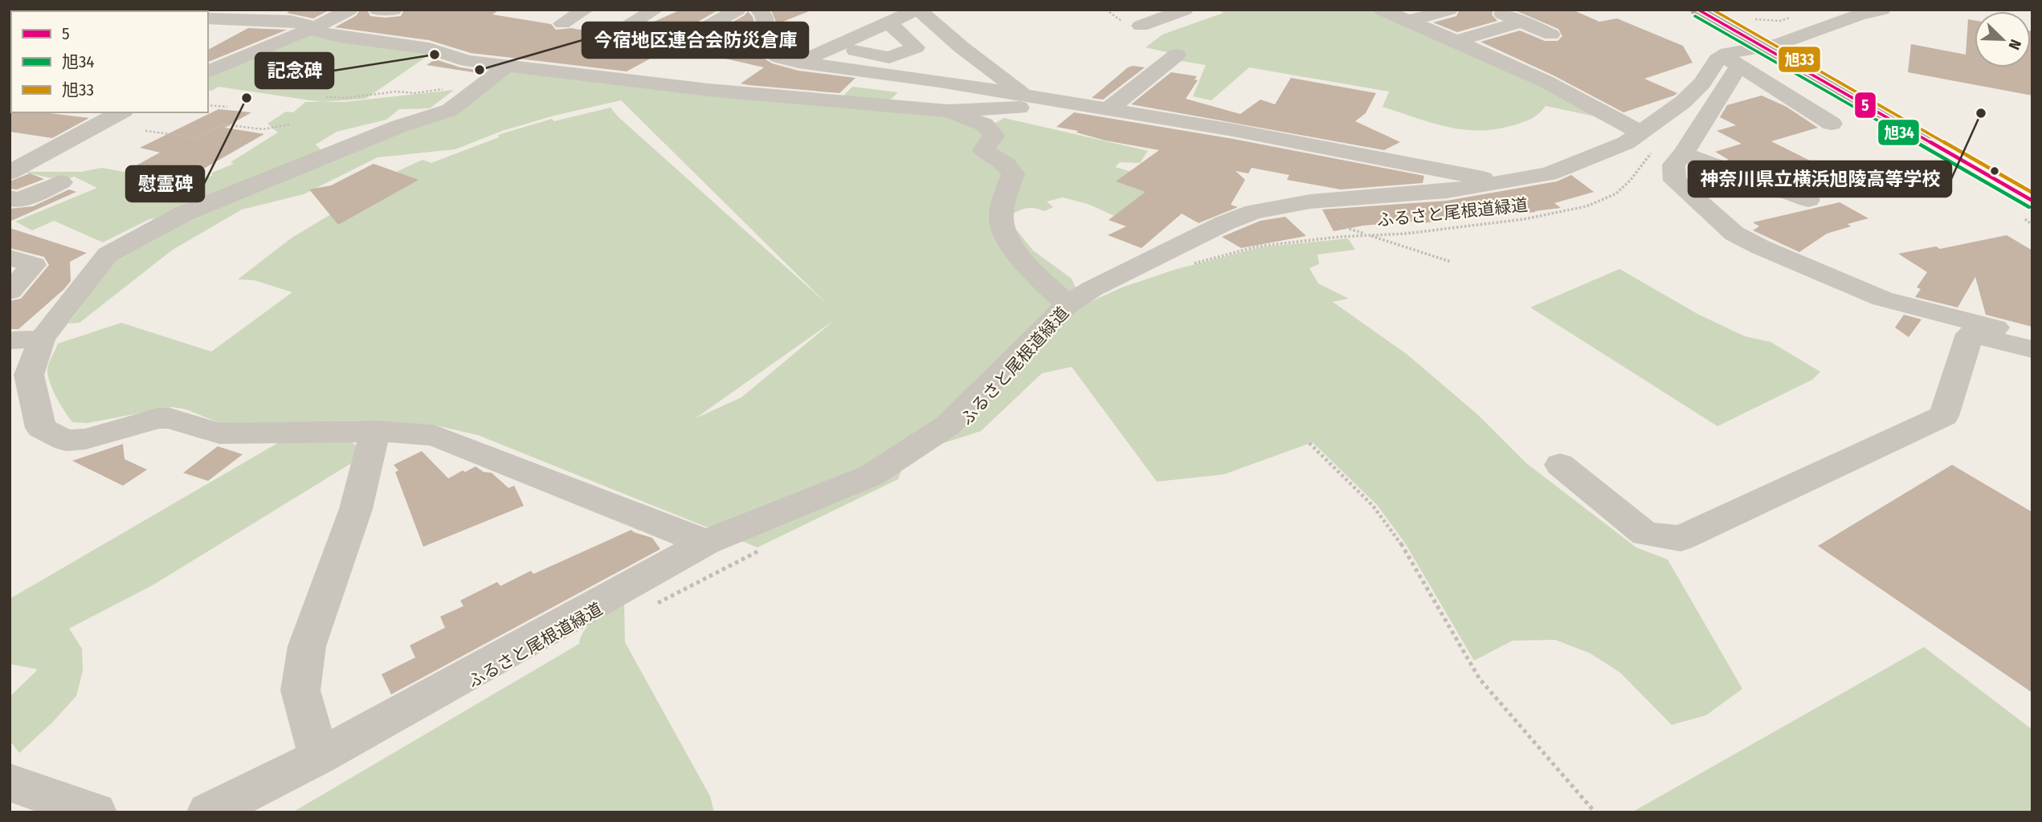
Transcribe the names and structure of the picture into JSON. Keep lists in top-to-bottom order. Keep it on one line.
{"streets":{"path":["ふるさと尾根道緑道"]},"places":["記念碑","今宿地区連合会防災倉庫","慰霊碑","神奈川県立横浜旭陵高等学校"],"lines":["transit line 5","transit line 旭33","transit line 旭34"],"legend":["5","旭34","旭33"],"north":"bottom right"}
